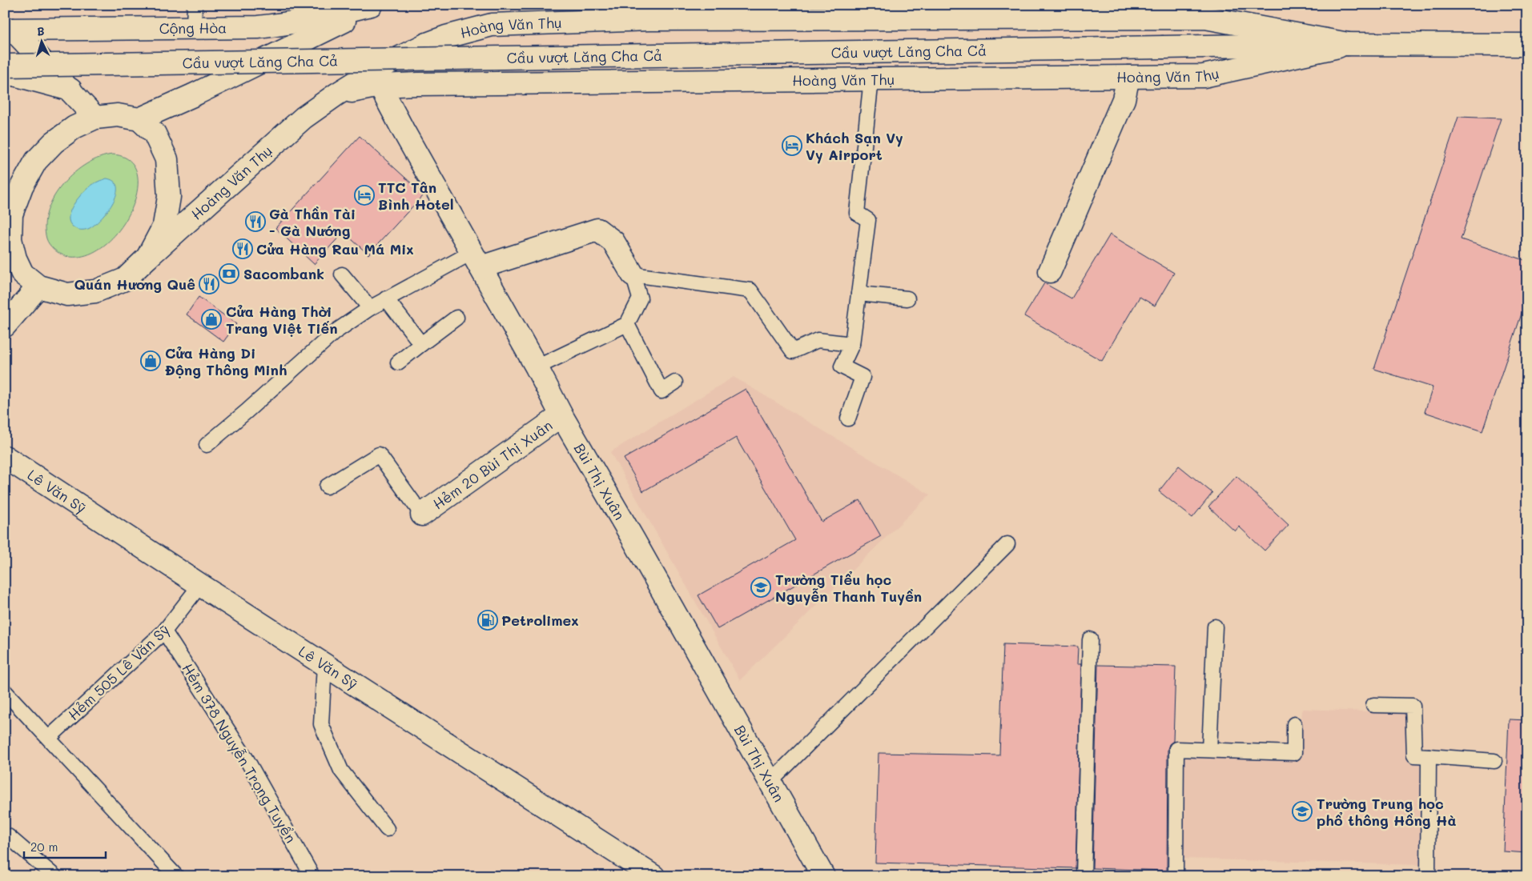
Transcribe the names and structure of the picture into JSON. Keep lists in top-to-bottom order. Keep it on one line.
{"streets":{"main road":["Cộng Hòa","Hoàng Văn Thụ","Cầu vượt Lăng Cha Cả","Hẻm 20 Bùi Thị Xuân","Bùi Thị Xuân","Lê Văn Sỹ"],"lane":["Hẻm 505 Lê Văn Sỹ","Hẻm 378 Nguyễn Trọng Tuyển"]},"crossings":[["Hoàng Văn Thụ","Cầu vượt Lăng Cha Cả"],["Hoàng Văn Thụ","Bùi Thị Xuân"],["Hẻm 20 Bùi Thị Xuân","Bùi Thị Xuân"],["Lê Văn Sỹ","Hẻm 505 Lê Văn Sỹ"],["Hẻm 505 Lê Văn Sỹ","Hẻm 378 Nguyễn Trọng Tuyển"]],"places":{"hotel":["Khách Sạn Vy Vy Airport","TTC Tân Bình Hotel"],"restaurant":["Gà Thần Tài - Gà Nướng","Cửa Hàng Rau Má Mix","Quán Hương Quê"],"bank":["Sacombank"],"shop":["Cửa Hàng Thời Trang Việt Tiến","Cửa Hàng Di Động Thông Minh"],"school or university":["Trường Tiểu học Nguyễn Thanh Tuyền","Trường Trung học phổ thông Hồng Hà"],"fuel station":["Petrolimex"]},"scale_bar":"20 m","north":"top"}
